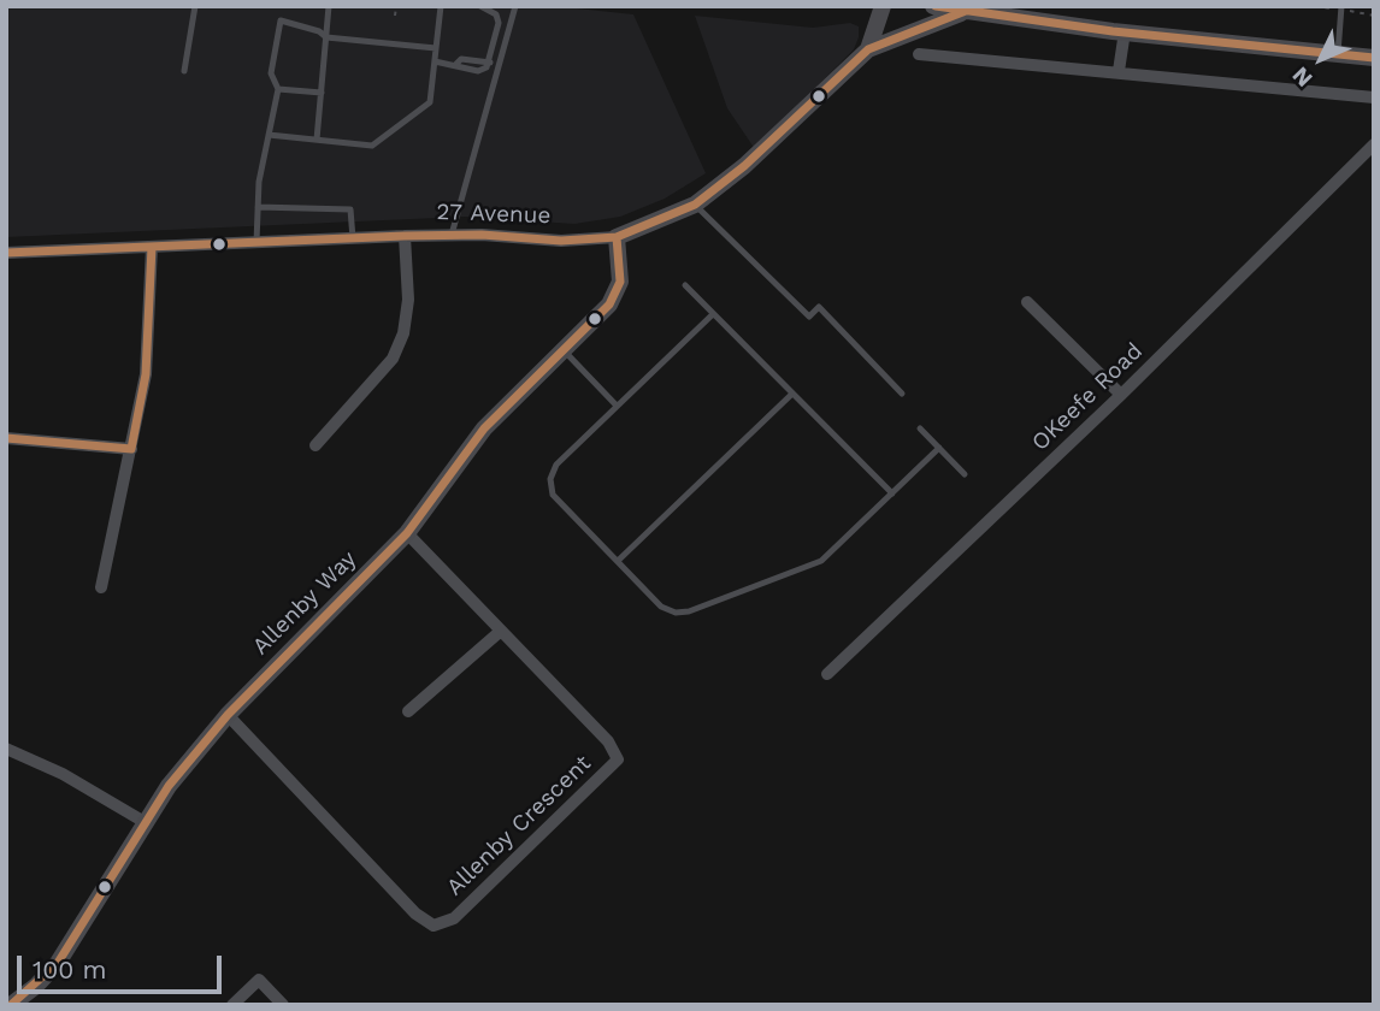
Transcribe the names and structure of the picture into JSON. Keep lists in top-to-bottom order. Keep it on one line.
{"streets":{"street":["27 Avenue","OKeefe Road","Allenby Way","Allenby Crescent"]},"crossings":[["27 Avenue","Allenby Way"],["Allenby Way","Allenby Crescent"]],"scale_bar":"100 m","north":"bottom left"}
